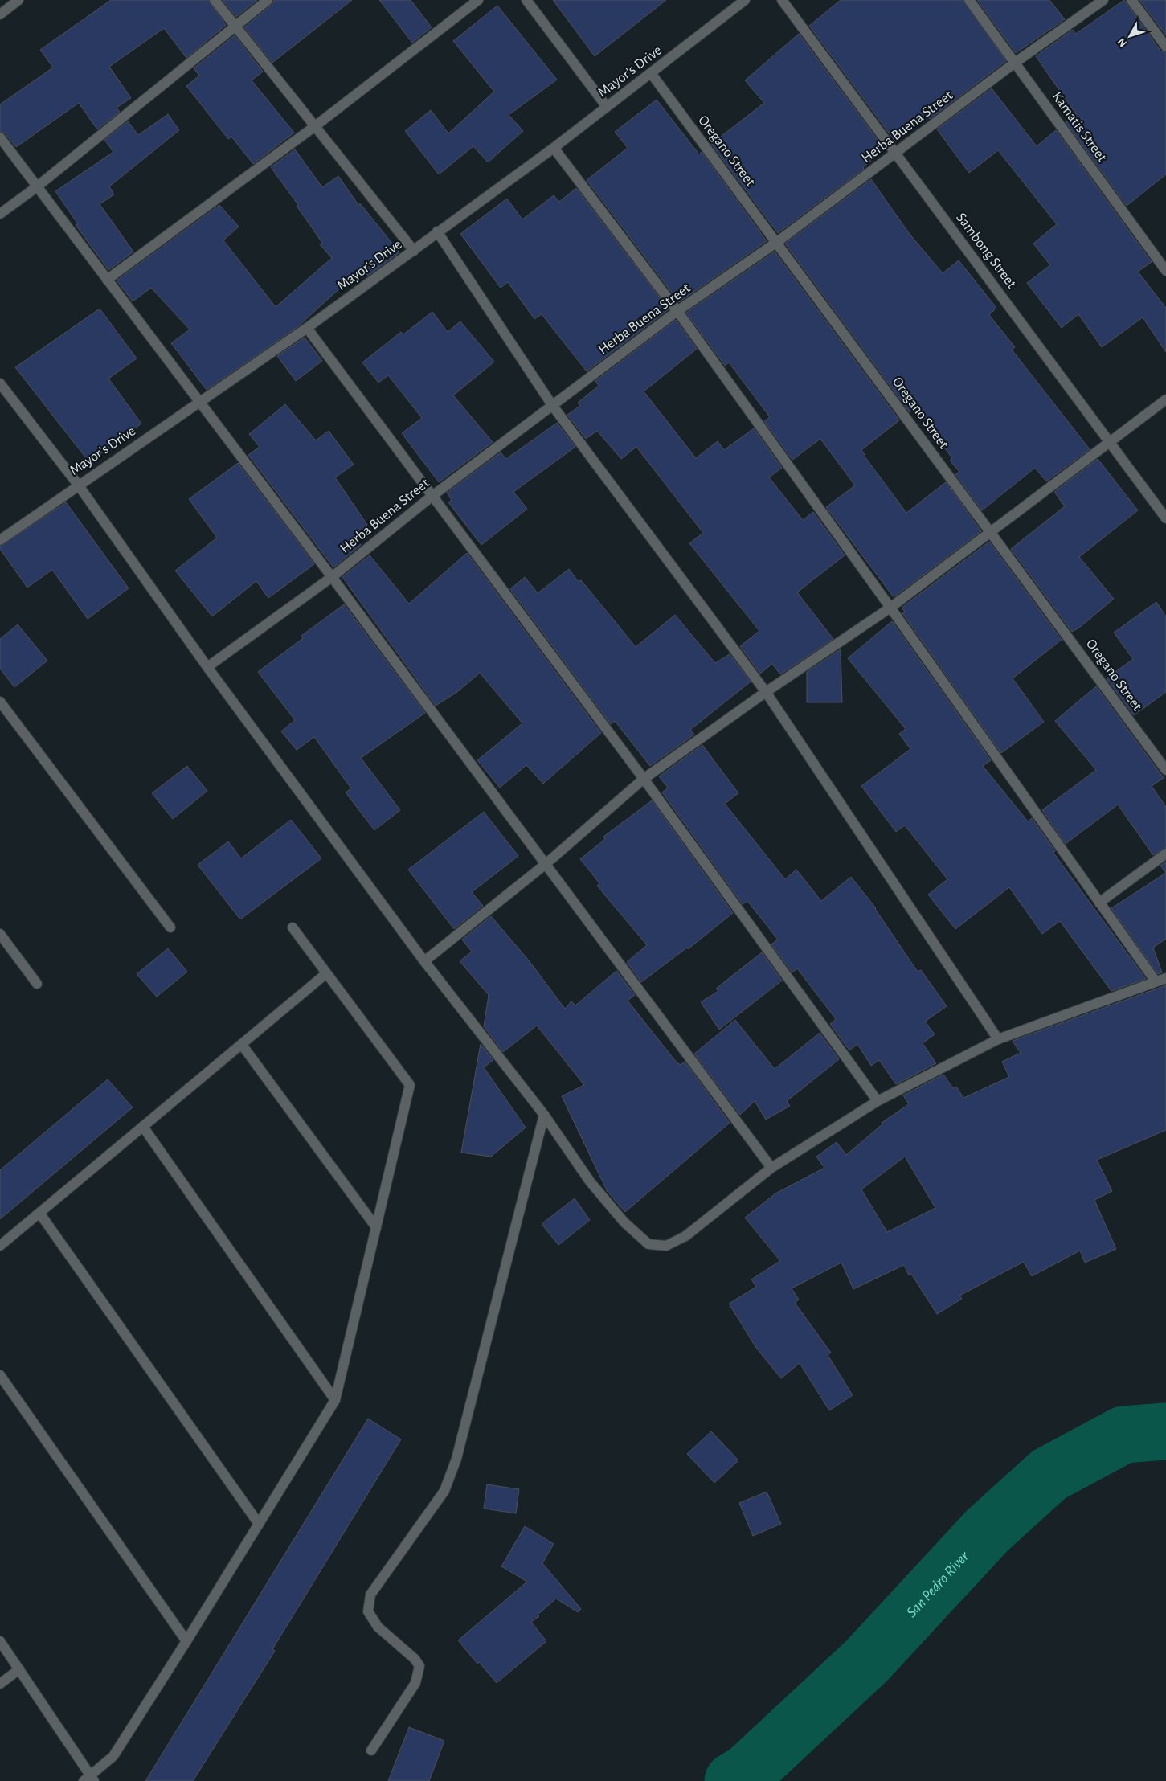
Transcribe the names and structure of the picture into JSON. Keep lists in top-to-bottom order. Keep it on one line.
{"streets":{"street":["Mayor's Drive","Herba Buena Street","Kamatis Street","Oregano Street","Sambong Street"]},"crossings":[["Mayor's Drive","Oregano Street"],["Herba Buena Street","Kamatis Street"],["Herba Buena Street","Oregano Street"],["Herba Buena Street","Sambong Street"]],"water":["San Pedro River"],"north":"bottom left"}
